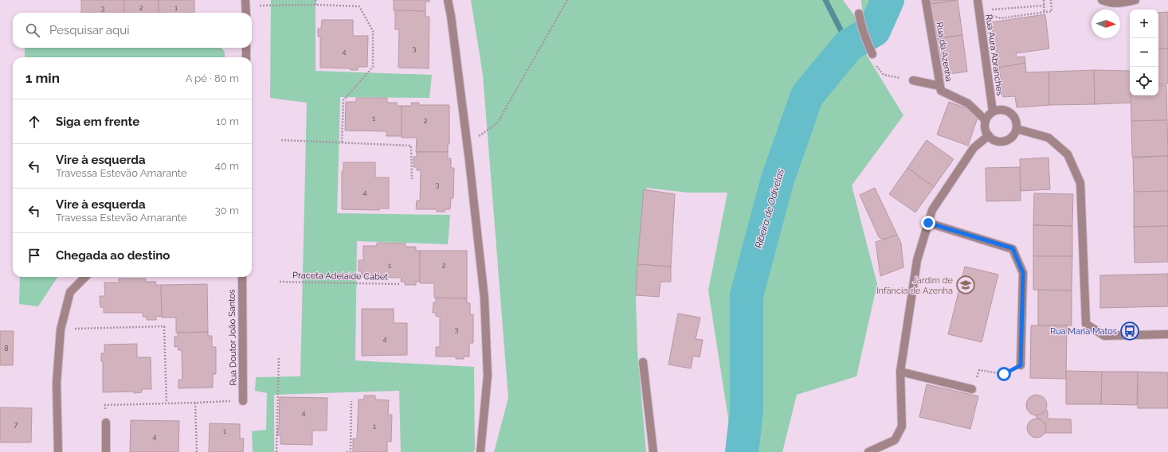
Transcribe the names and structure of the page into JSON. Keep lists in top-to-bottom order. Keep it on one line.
{"streets":{"street":["Rua da Azenha","Rua Aura Abranches","Rua Doutor João Santos"],"path":["Praceta Adelaide Cabet"]},"crossings":[["Rua da Azenha","Rua Aura Abranches"]],"water":["Ribeira de Odivelas"],"places":{"school or university":["Jardim de Infância de Azenha"],"bus stop":["Rua Maria Matos"]},"house_numbers":["3","2","1","3","4","1","2","3","4","1","2","3","4","8","4","7","1","1","4"],"north":"right","page":{"map_buttons":["+","−"],"search":"Pesquisar aqui","heading":["1 min","A pé · 80 m"],"list":[["Siga em frente","10 m"],["Vire à esquerda","Travessa Estevão Amarante","40 m"],["Vire à esquerda","Travessa Estevão Amarante","30 m"],"Chegada ao destino"]}}
